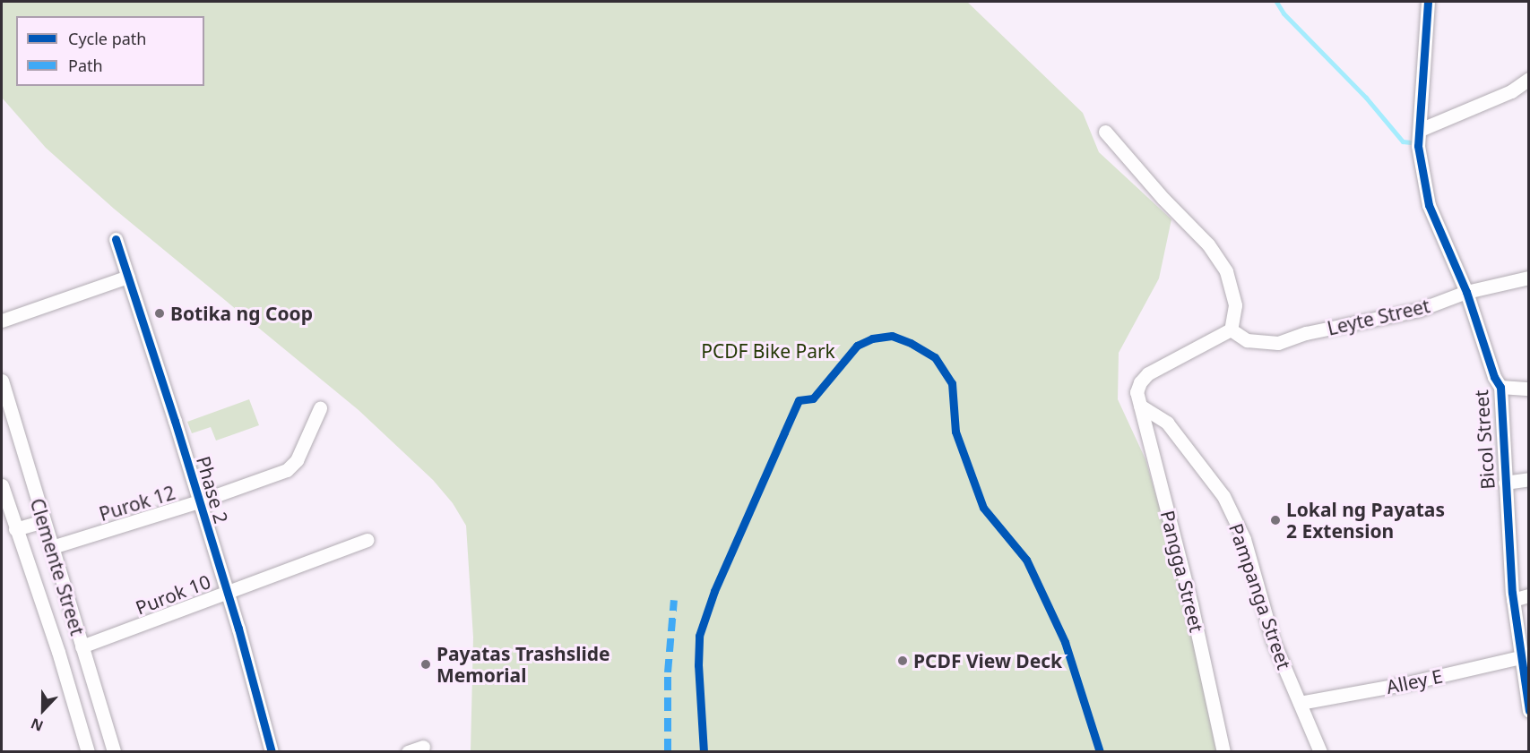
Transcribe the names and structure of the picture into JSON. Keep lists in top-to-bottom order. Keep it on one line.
{"streets":{"street":["Leyte Street","Bicol Street","Phase 2","Purok 12","Clemente Street","Pangga Street","Purok 10","Pampanga Street","Alley E"]},"crossings":[["Leyte Street","Bicol Street"],["Leyte Street","Pangga Street"],["Bicol Street","Alley E"],["Phase 2","Purok 12"],["Phase 2","Purok 10"],["Purok 12","Clemente Street"],["Clemente Street","Purok 10"],["Pangga Street","Pampanga Street"],["Pampanga Street","Alley E"]],"parks":["PCDF Bike Park"],"places":["Botika ng Coop","Lokal ng Payatas 2 Extension","PCDF View Deck","Payatas Trashslide Memorial"],"legend":["Cycle path","Path"],"north":"bottom"}
